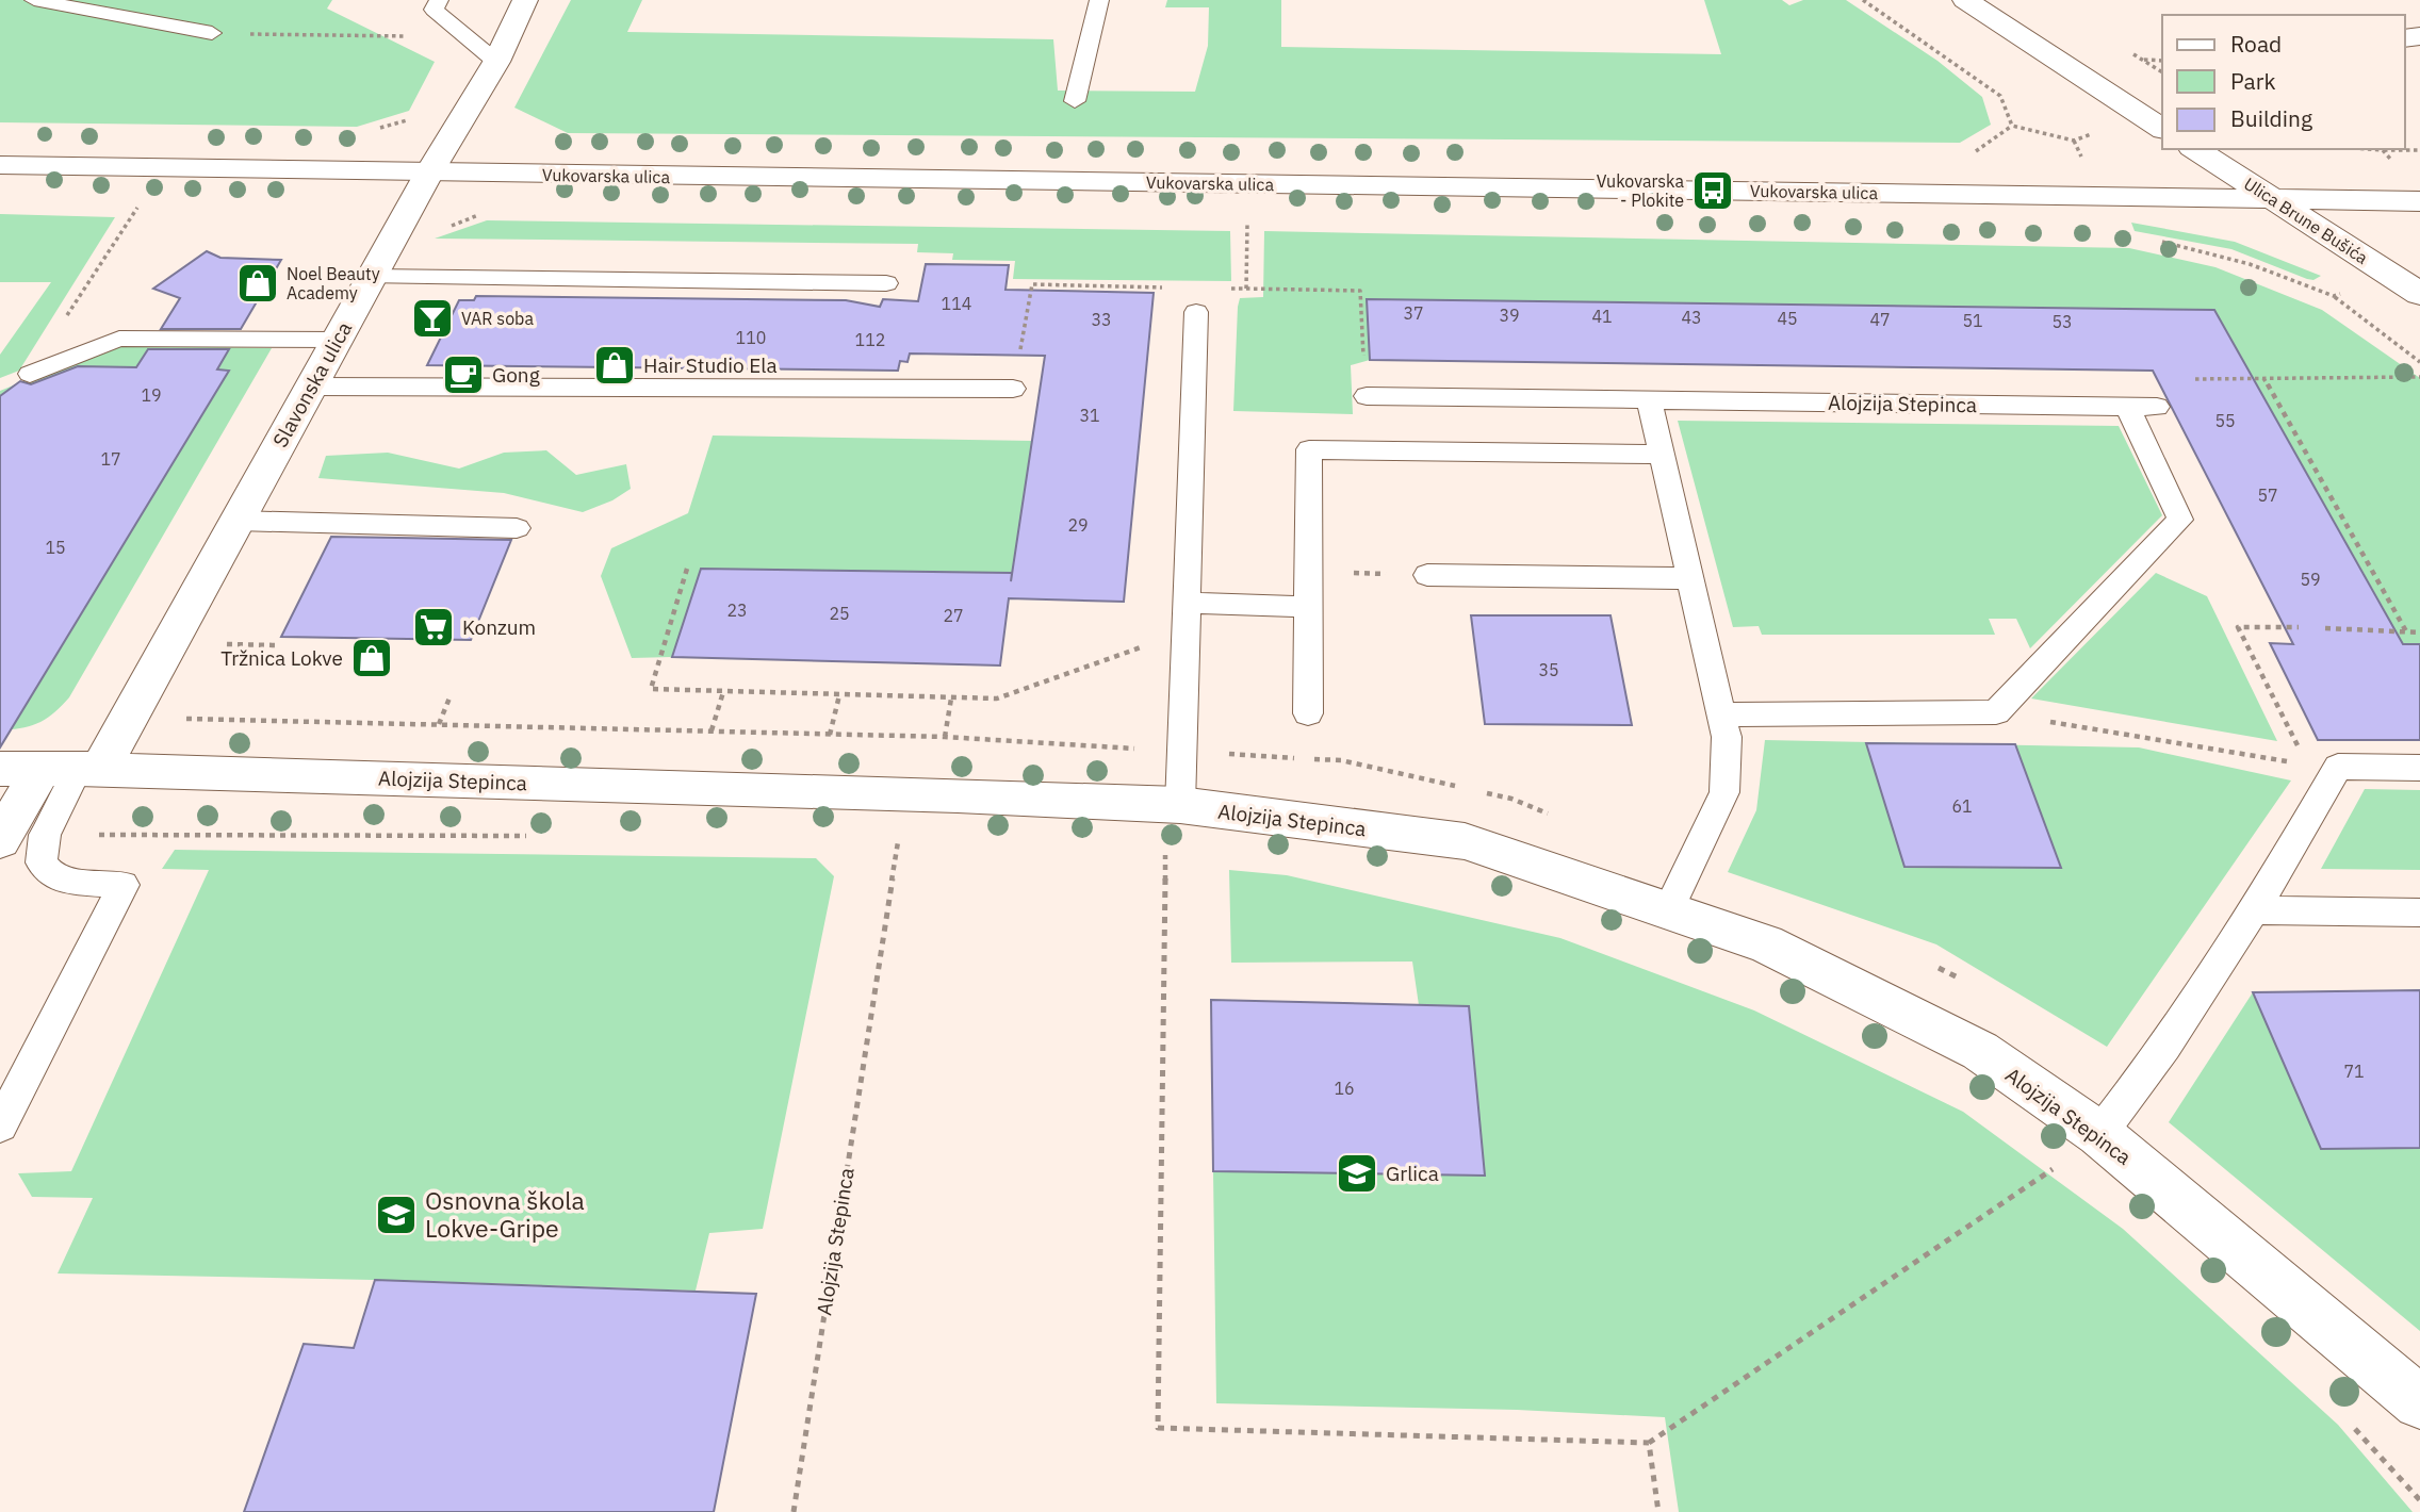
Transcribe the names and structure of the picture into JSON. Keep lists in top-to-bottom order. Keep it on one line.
{"streets":{"street":["Vukovarska ulica","Ulica Brune Bušića","Slavonska ulica","Alojzija Stepinca"]},"crossings":[["Vukovarska ulica","Ulica Brune Bušića"],["Vukovarska ulica","Slavonska ulica"],["Slavonska ulica","Alojzija Stepinca"]],"places":{"bus stop":["Vukovarska - Plokite"],"shop":["Noel Beauty Academy","Hair Studio Ela","Tržnica Lokve"],"bar":["VAR soba"],"cafe":["Gong"],"supermarket":["Konzum"],"school or university":["Grlica","Osnovna škola Lokve-Gripe"]},"house_numbers":["114","37","39","41","43","45","33","47","51","53","110","112","19","31","55","17","57","29","15","59","23","25","27","35","61","71","16"],"legend":["Road","Park","Building"]}
